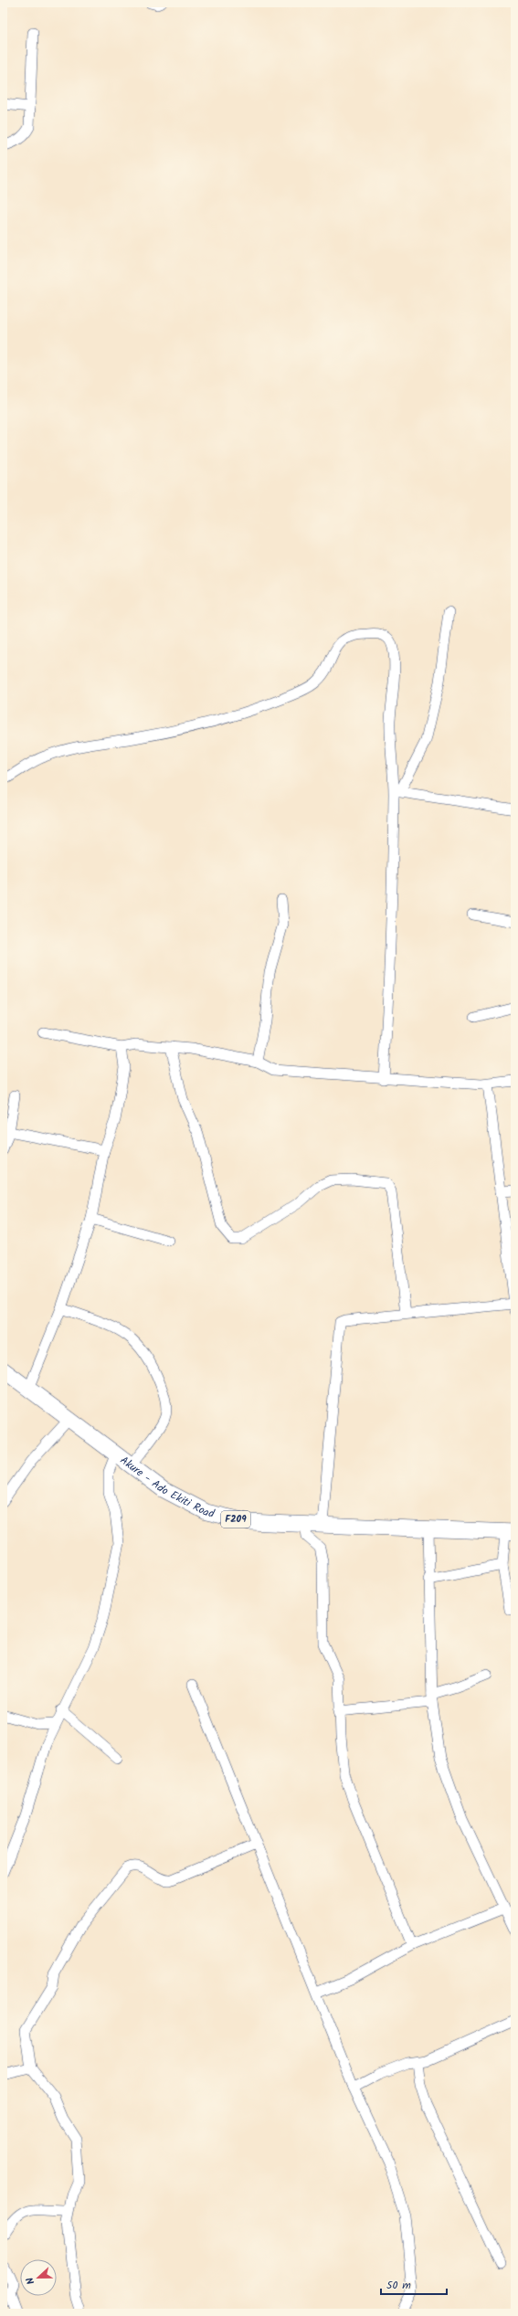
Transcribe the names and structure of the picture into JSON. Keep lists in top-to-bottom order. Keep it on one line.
{"streets":{"main road":["Akure - Ado Ekiti Road","F209"]},"scale_bar":"50 m","north":"left"}
